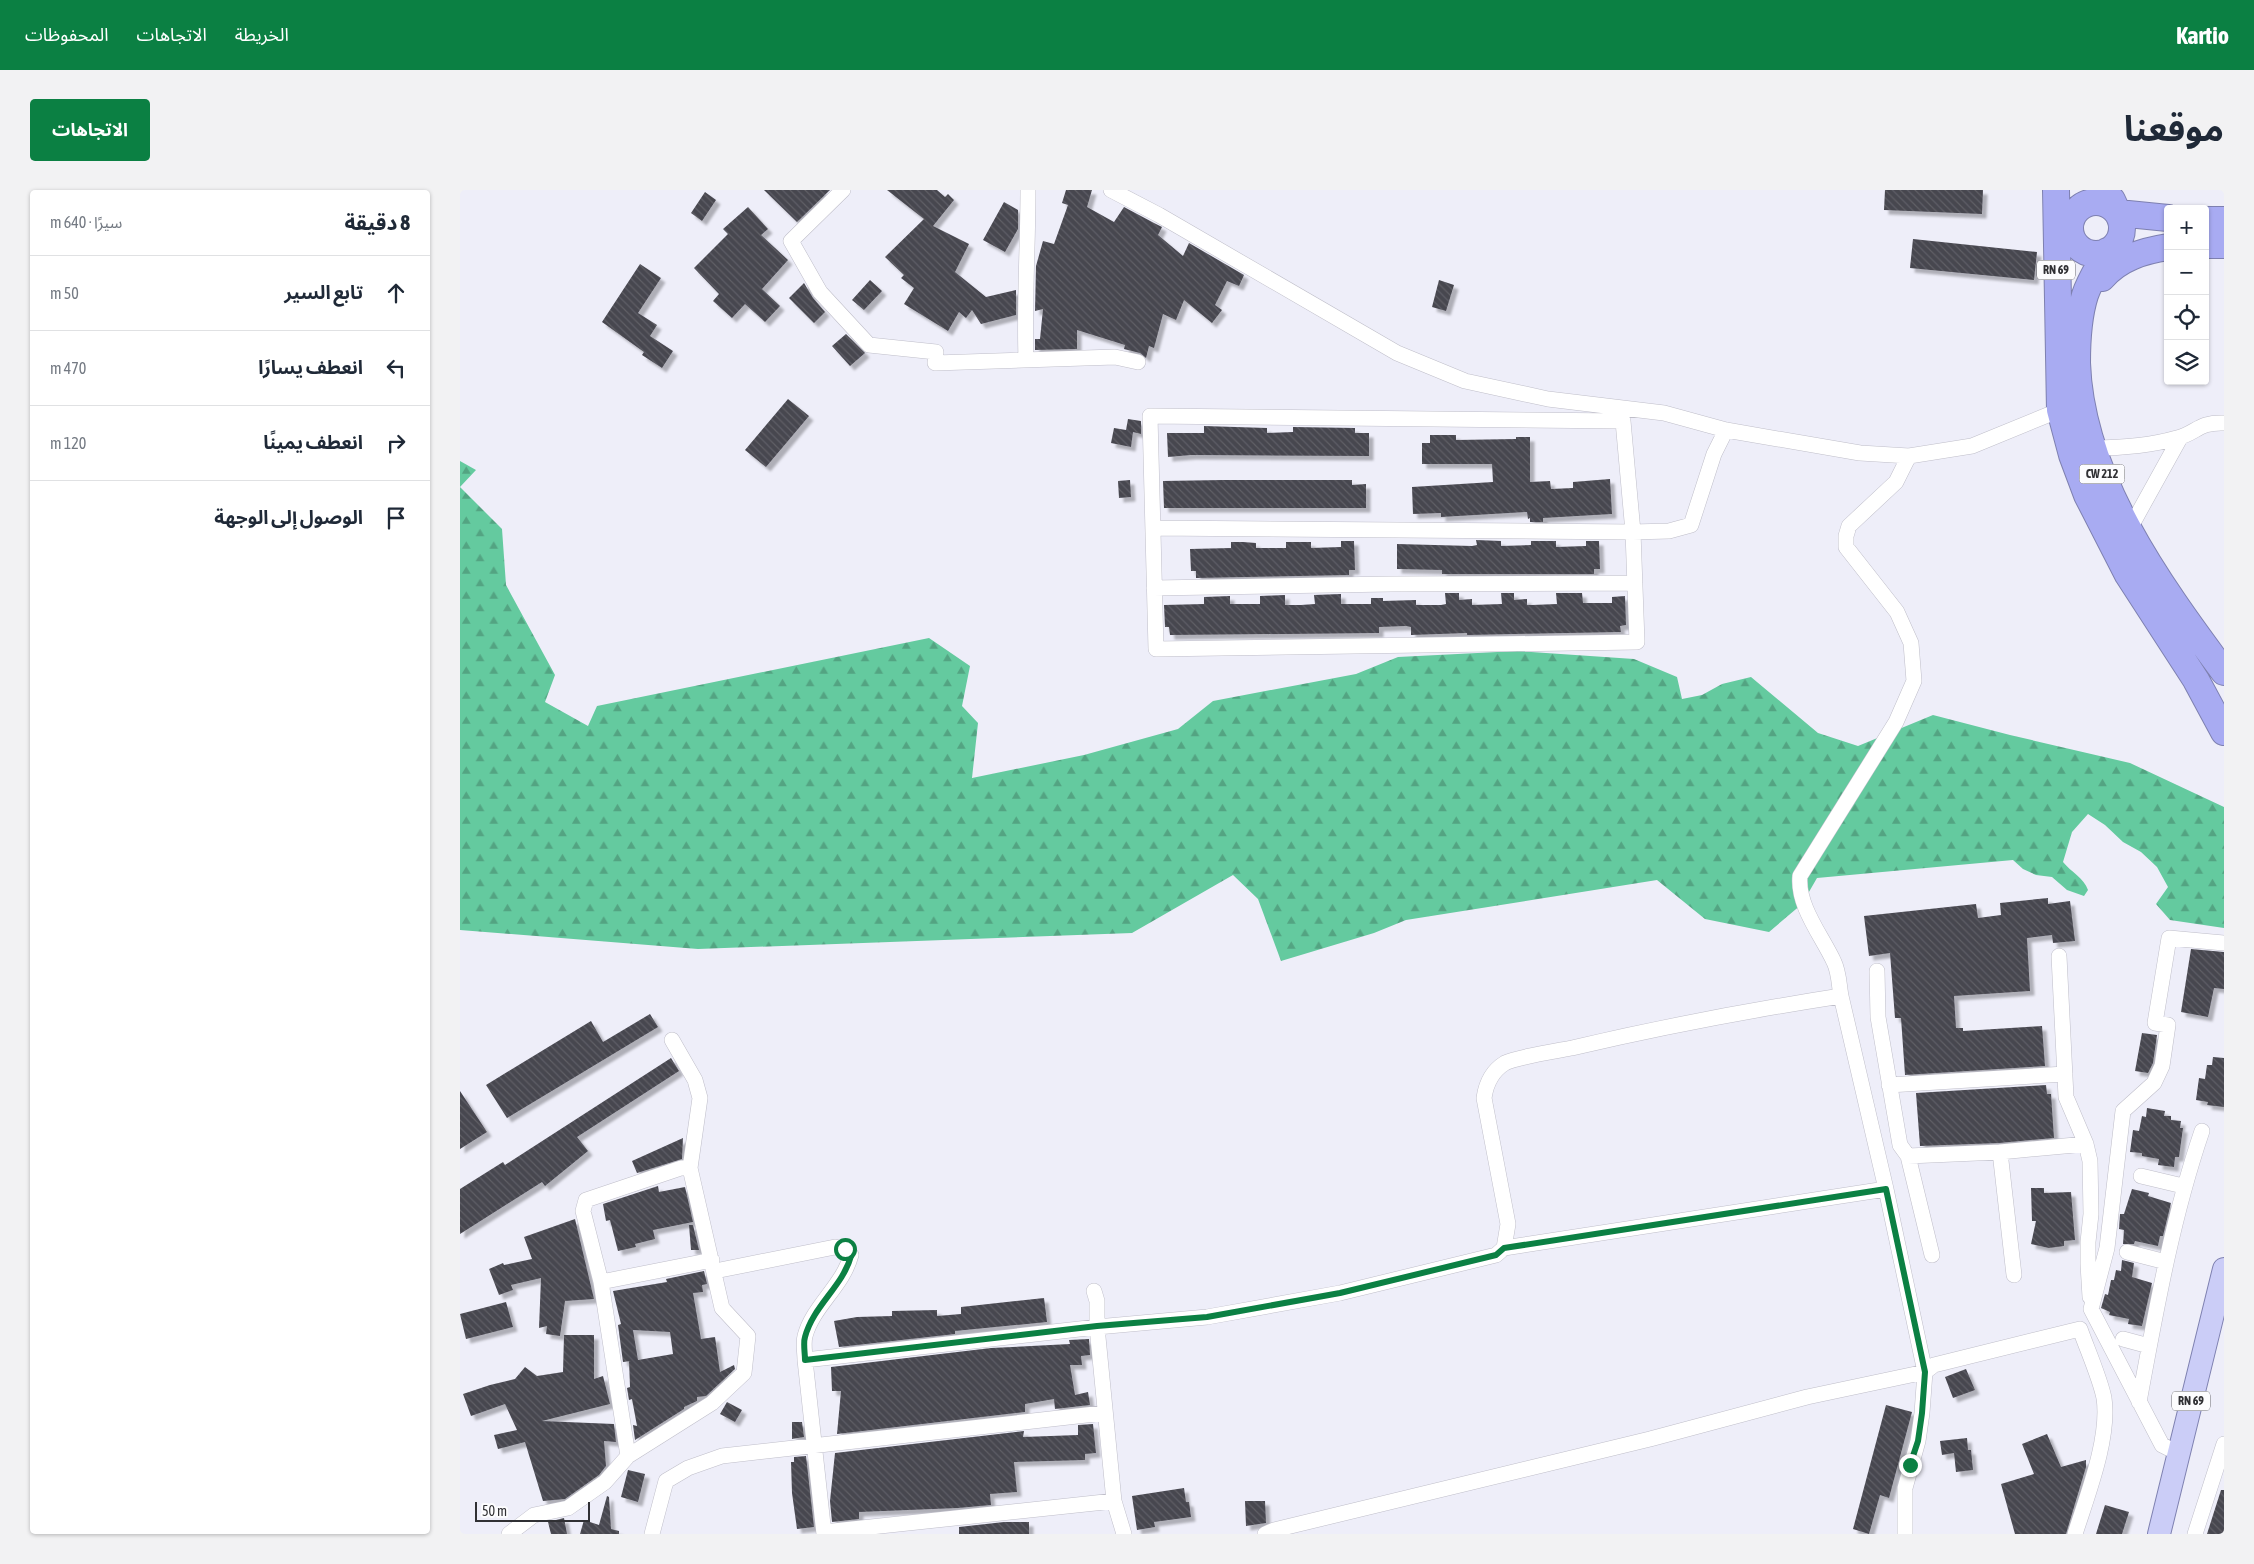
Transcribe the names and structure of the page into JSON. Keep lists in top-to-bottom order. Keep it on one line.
{"streets":{"highway":["RN 69","CW 212"]},"crossings":[["RN 69","CW 212"]],"scale_bar":"50 m","page":{"header":"Kartio","nav":["الخريطة","الاتجاهات","المحفوظات"],"title":"موقعنا","buttons":"الاتجاهات","heading":["8 دقيقة","سيرًا · 640 m"],"map_buttons":["+","−"],"list":[["تابع السير","50 m"],["انعطف يسارًا","470 m"],["انعطف يمينًا","120 m"],"الوصول إلى الوجهة"],"scale":"50 m"}}
